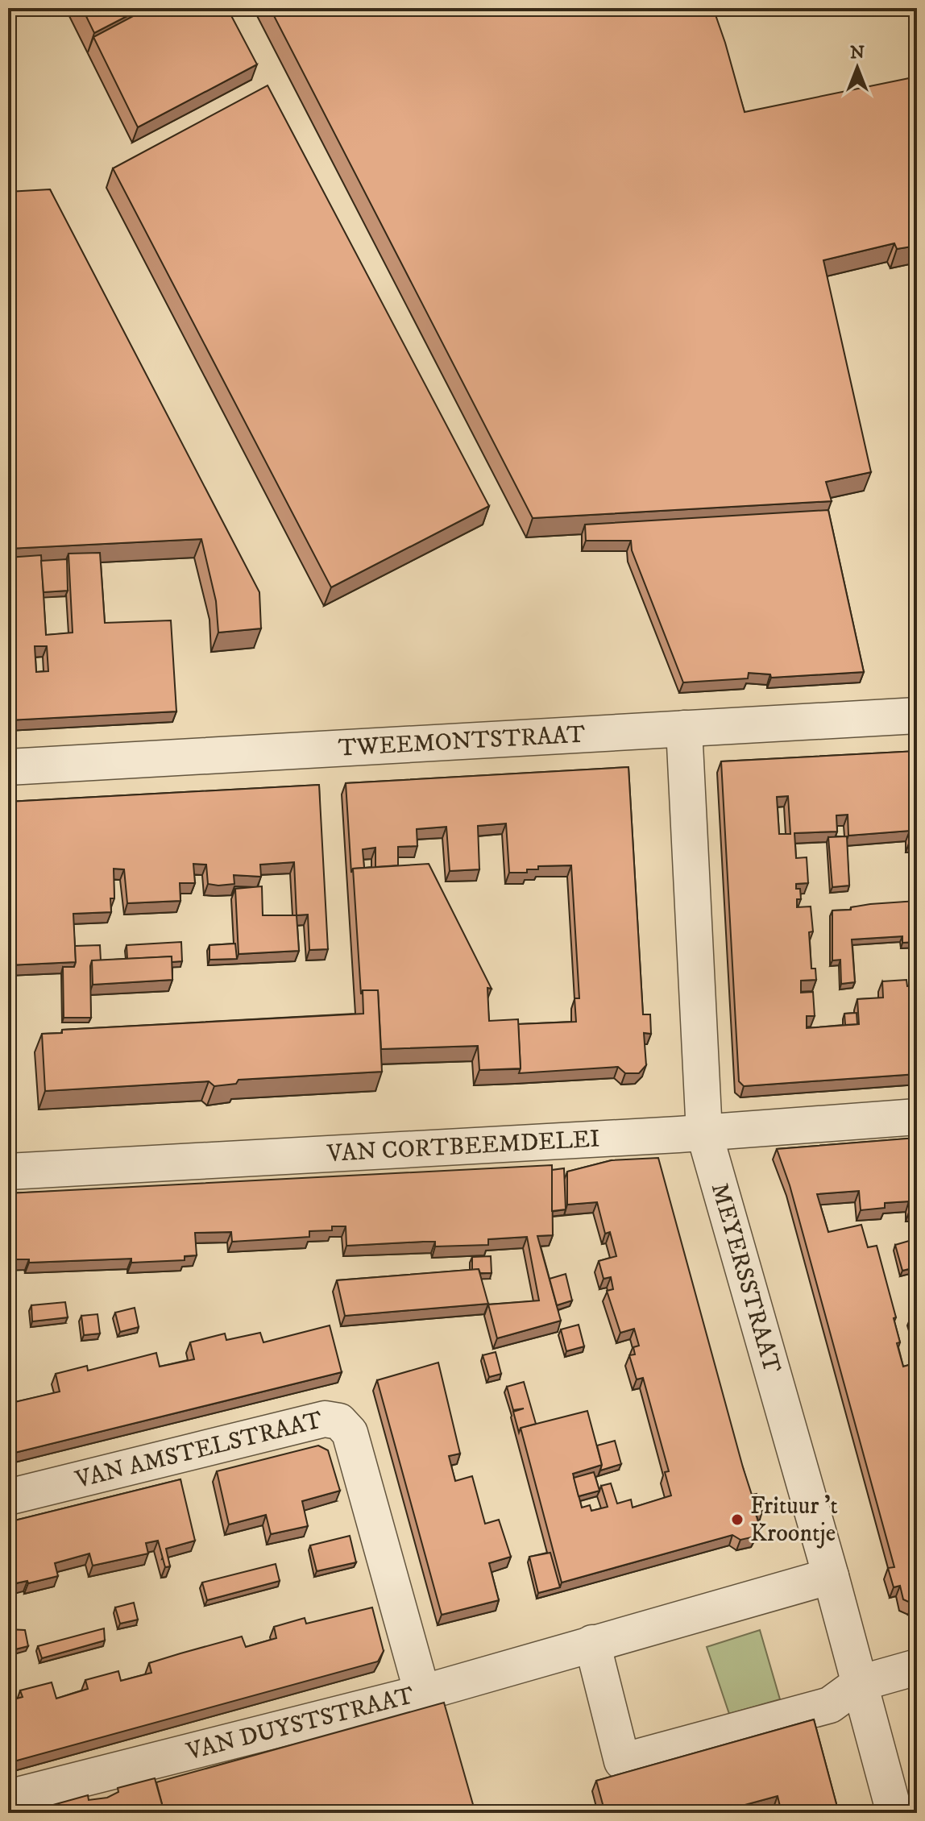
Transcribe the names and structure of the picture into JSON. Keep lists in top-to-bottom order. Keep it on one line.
{"streets":{"street":["TWEEMONTSTRAAT","VAN CORTBEEMDELEI","MEYERSSTRAAT","VAN AMSTELSTRAAT","VAN DUYSTSTRAAT"]},"crossings":[["TWEEMONTSTRAAT","MEYERSSTRAAT"],["VAN CORTBEEMDELEI","MEYERSSTRAAT"],["MEYERSSTRAAT","VAN DUYSTSTRAAT"],["VAN AMSTELSTRAAT","VAN DUYSTSTRAAT"]],"places":["Frituur 't Kroontje"],"north":"top"}
